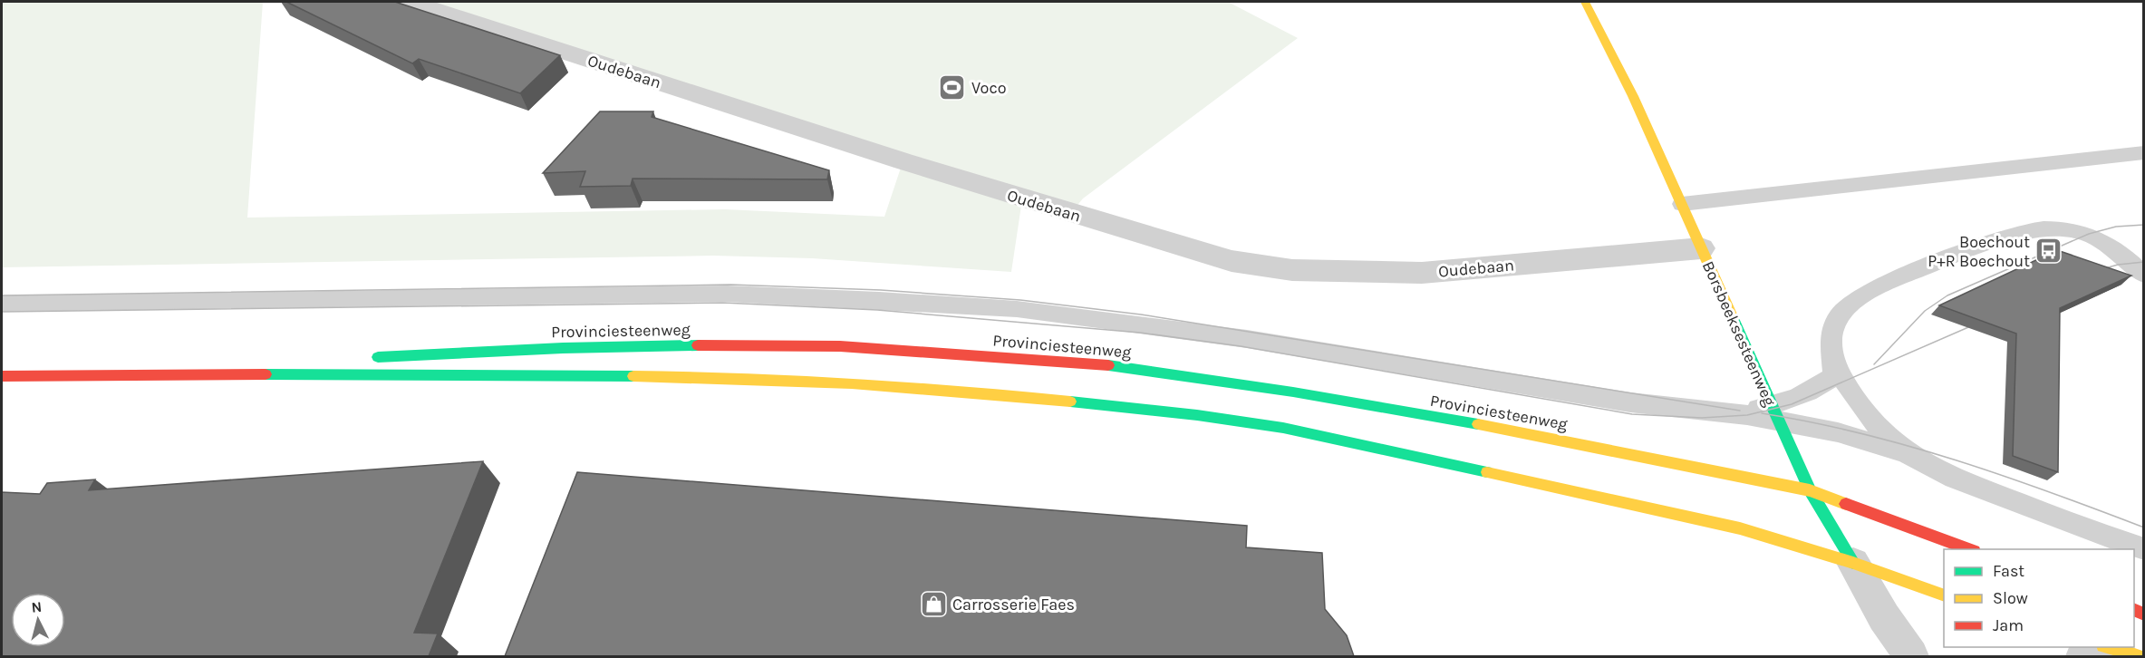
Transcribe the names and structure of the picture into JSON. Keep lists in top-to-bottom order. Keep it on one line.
{"streets":{"main road":["Provinciesteenweg","Borsbeeksesteenweg"],"street":["Oudebaan"]},"crossings":[["Oudebaan","Borsbeeksesteenweg"],["Provinciesteenweg","Borsbeeksesteenweg"]],"places":{"sports":["Voco"],"bus stop":["Boechout P+R Boechout"],"shop":["Carrosserie Faes"]},"legend":["Fast","Slow","Jam"],"north":"top"}
